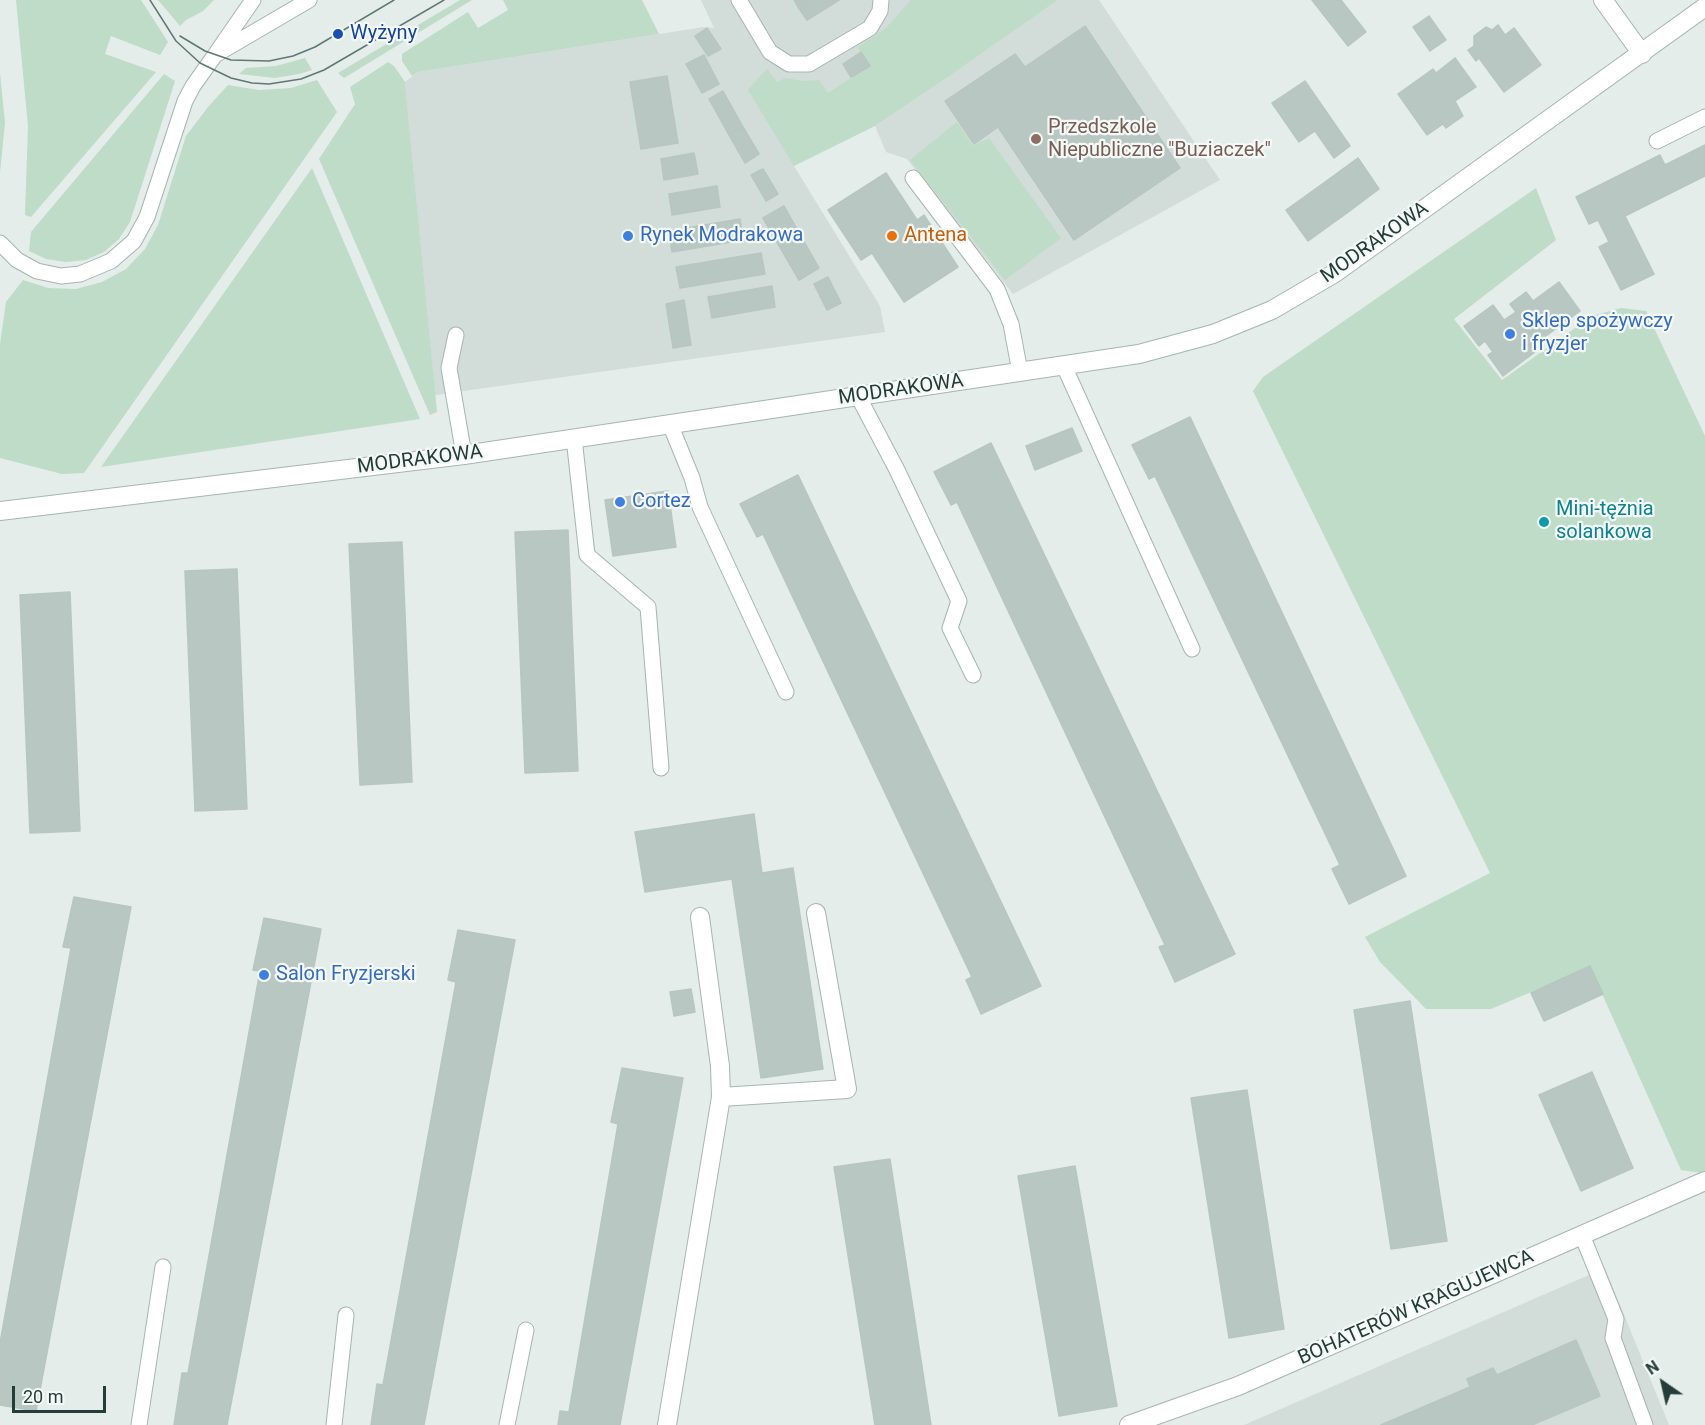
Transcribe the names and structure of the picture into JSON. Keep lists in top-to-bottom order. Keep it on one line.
{"streets":{"street":["MODRAKOWA","BOHATERÓW KRAGUJEWCA"]},"places":["Wyżyny","Przedszkole Niepubliczne \"Buziaczek\"","Rynek Modrakowa","Antena","Sklep spożywczy i fryzjer","Cortez","Mini-tężnia solankowa","Salon Fryzjerski"],"scale_bar":"20 m","north":"top left"}
